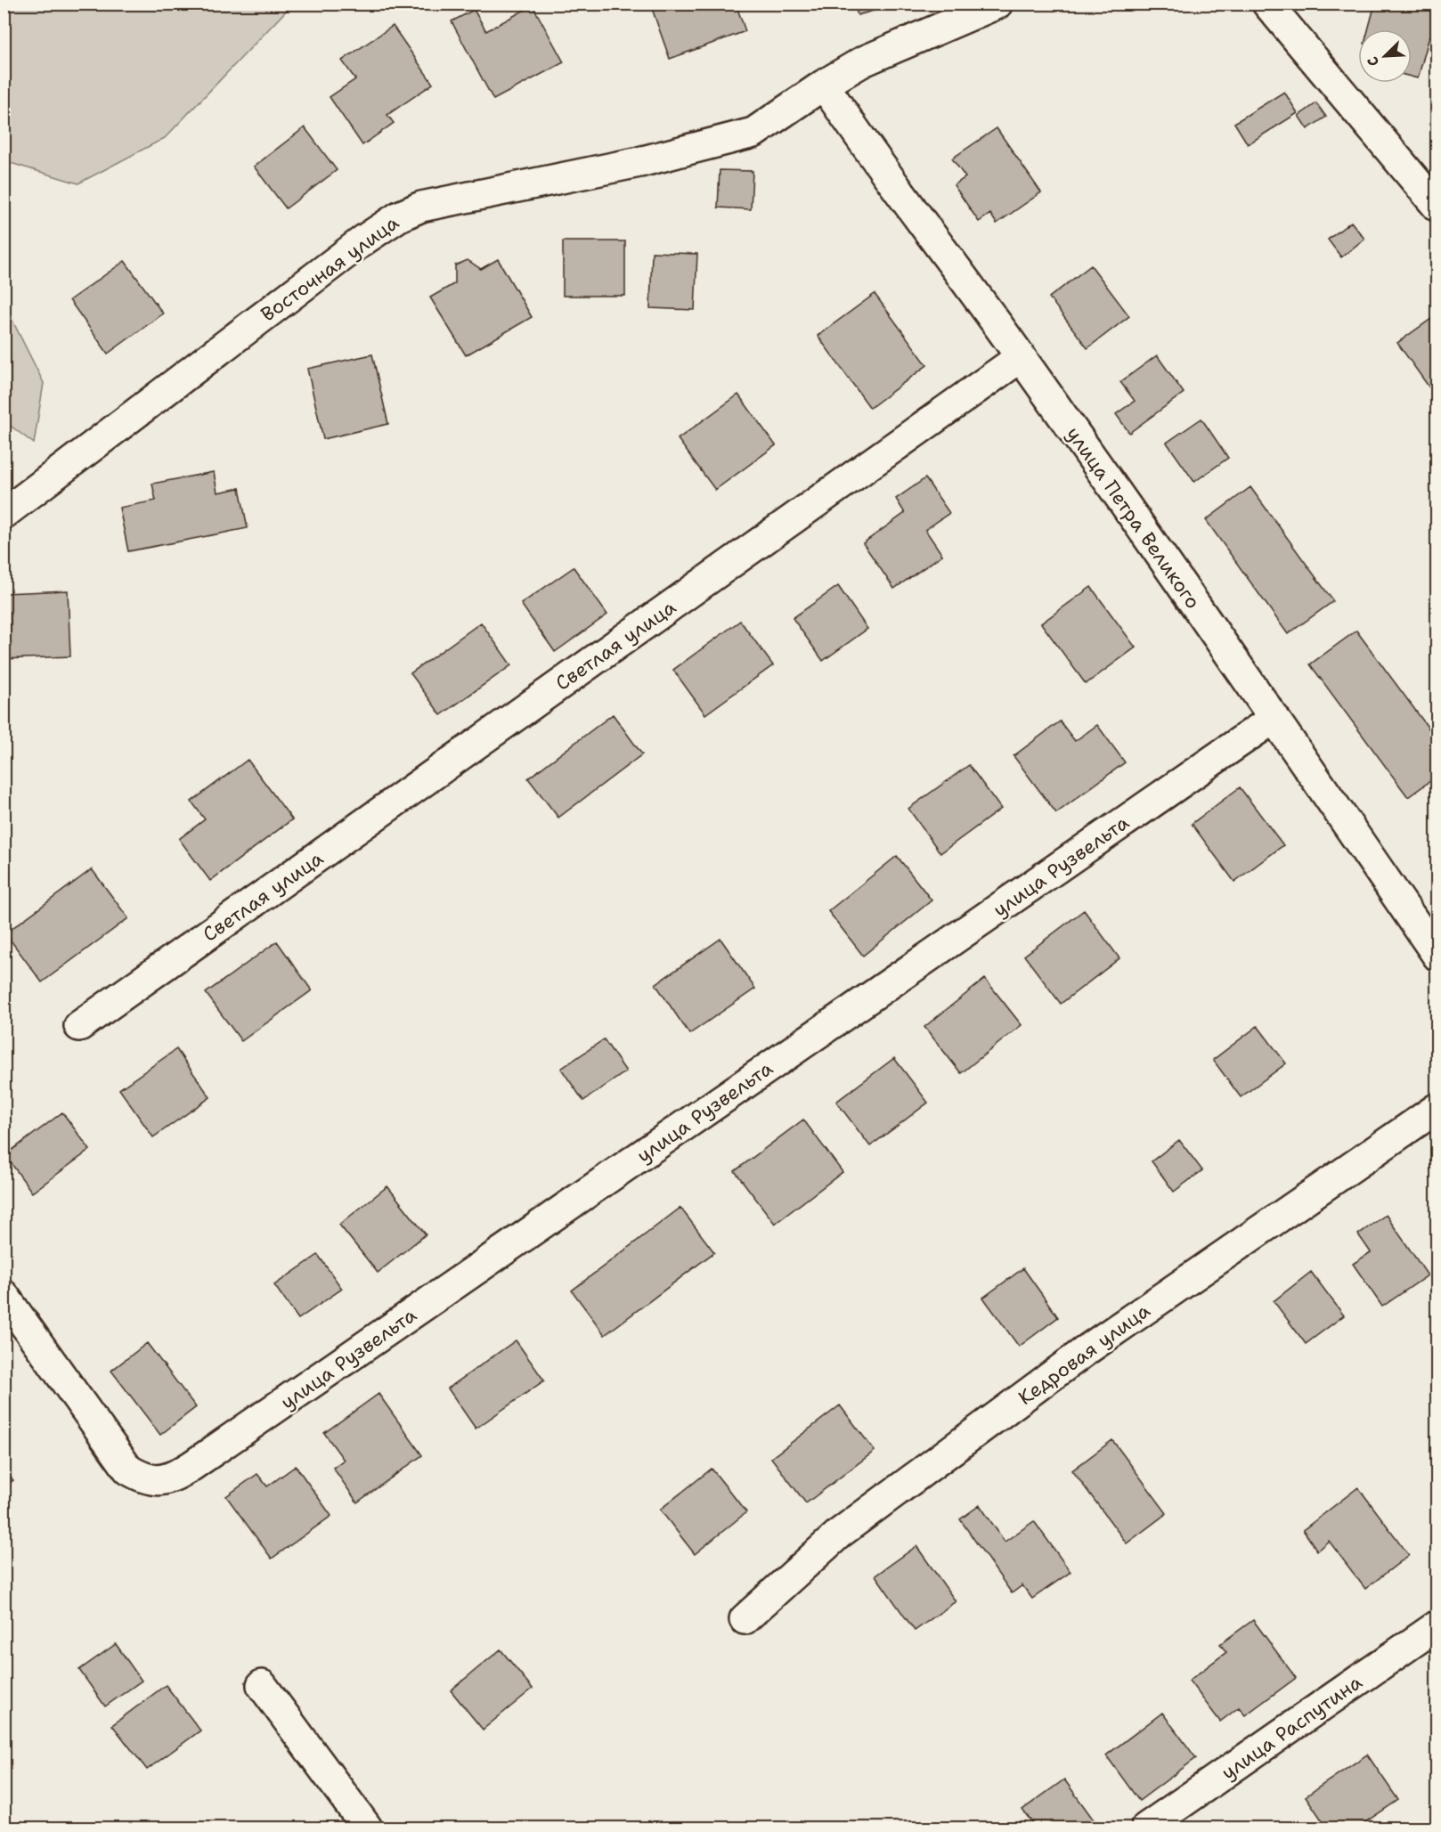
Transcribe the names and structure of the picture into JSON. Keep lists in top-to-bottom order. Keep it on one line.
{"streets":{"street":["Восточная улица","улица Петра Великого","Светлая улица","улица Рузвельта","Кедровая улица","улица Распутина"]},"crossings":[["Восточная улица","улица Петра Великого"],["улица Петра Великого","Светлая улица"],["улица Петра Великого","улица Рузвельта"]],"north":"bottom left"}
